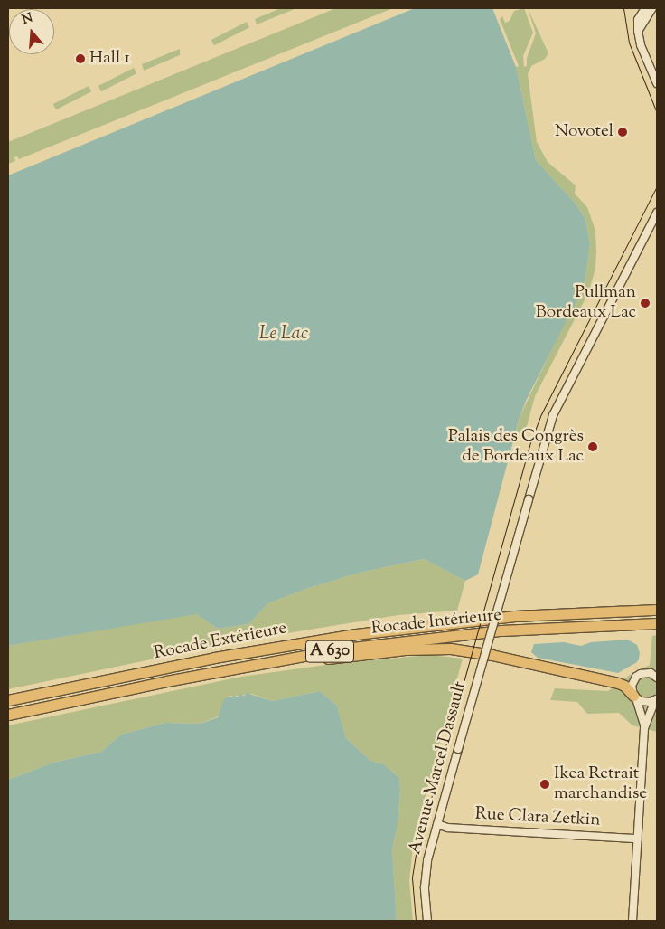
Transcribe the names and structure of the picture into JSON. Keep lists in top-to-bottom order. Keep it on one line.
{"streets":{"highway":["Rocade Intérieure","Rocade Extérieure","A 630"],"street":["Avenue Marcel Dassault","Rue Clara Zetkin"]},"crossings":[["Avenue Marcel Dassault","Rue Clara Zetkin"]],"water":["Le Lac"],"places":["Hall 1","Novotel","Pullman Bordeaux Lac","Palais des Congrès de Bordeaux Lac","Ikea Retrait marchandise"],"north":"top"}
